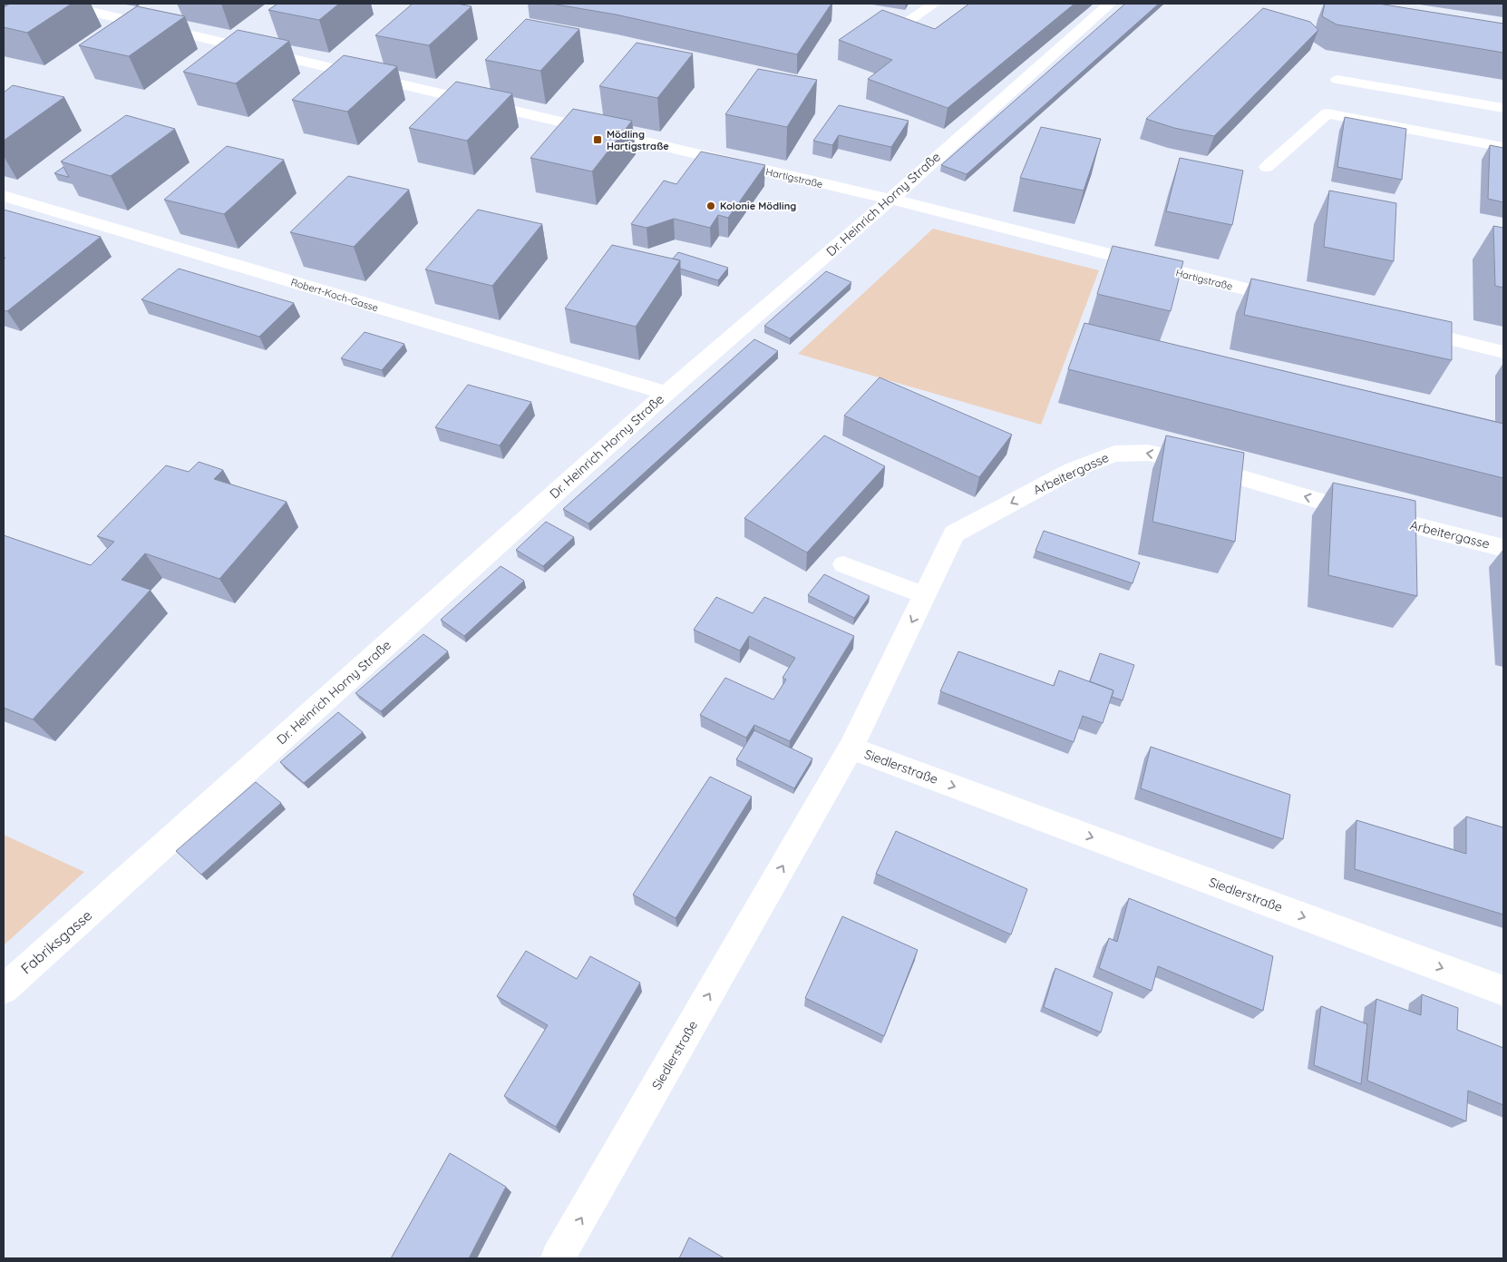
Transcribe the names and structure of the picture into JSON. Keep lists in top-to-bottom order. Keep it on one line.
{"streets":{"street":["Hartigstraße","Dr. Heinrich Horny Straße","Robert-Koch-Gasse","Arbeitergasse","Siedlerstraße","Fabriksgasse"]},"crossings":[["Hartigstraße","Dr. Heinrich Horny Straße"],["Dr. Heinrich Horny Straße","Robert-Koch-Gasse"],["Dr. Heinrich Horny Straße","Fabriksgasse"],["Arbeitergasse","Siedlerstraße"]],"one_way":["Arbeitergasse"],"places":{"transit":["Mödling Hartigstraße"],"other":["Kolonie Mödling"]}}
